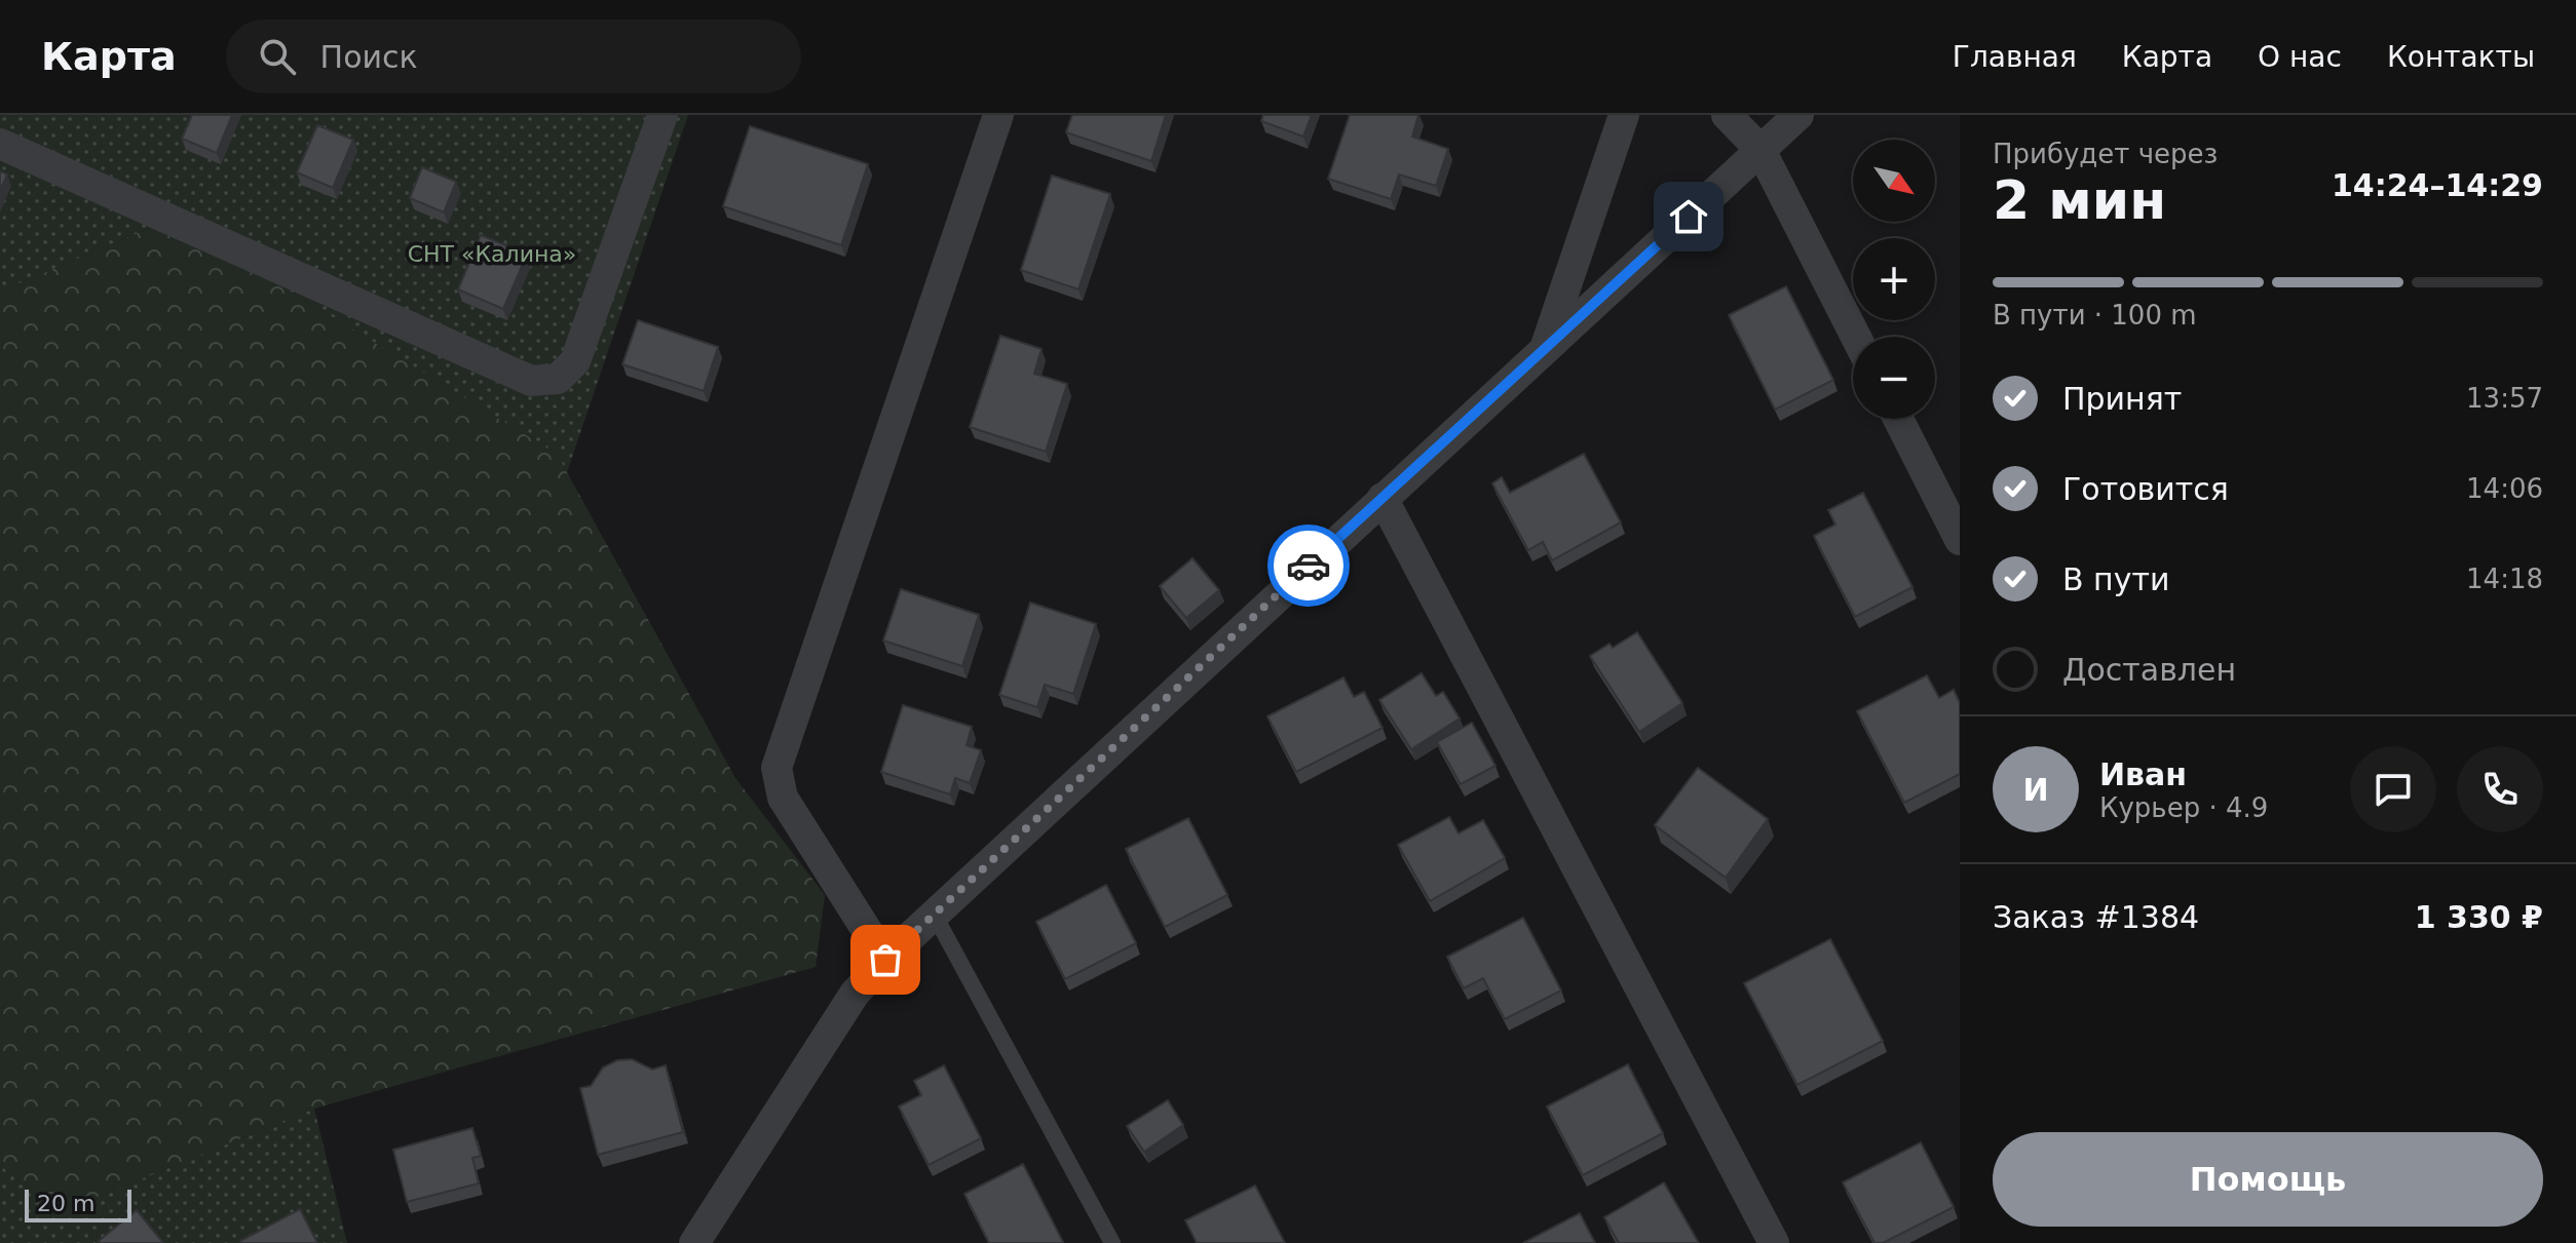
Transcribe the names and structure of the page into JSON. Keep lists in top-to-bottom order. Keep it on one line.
{"parks":["СНТ «Калина»"],"scale_bar":"20 m","north":"bottom right","page":{"header":"Карта","search":"Поиск","nav":["Главная","Карта","О нас","Контакты"],"heading":["2 мин","Прибудет через","14:24–14:29"],"panel":["Иван","Курьер · 4.9","Заказ #1384","1 330 ₽"],"map_buttons":["+","−"],"bar":"В пути · 100 m","list":[["Принят","13:57"],["Готовится","14:06"],["В пути","14:18"],"Доставлен"],"round":"И","buttons":"Помощь","scale":"20 m"}}
